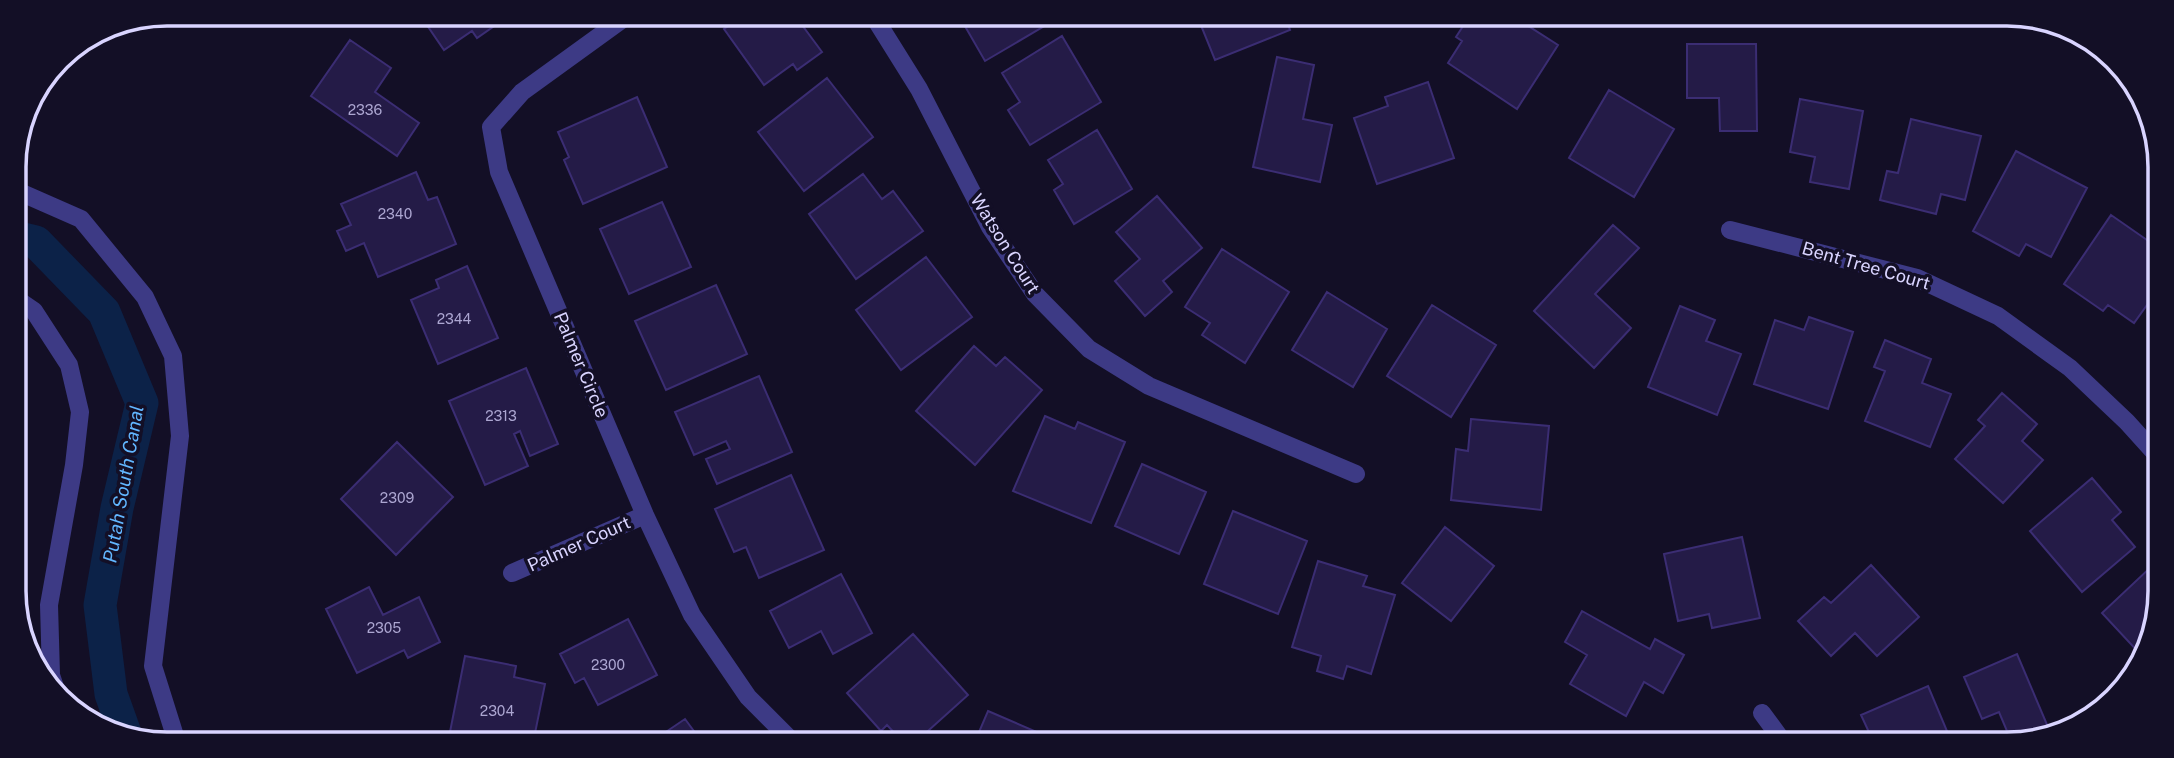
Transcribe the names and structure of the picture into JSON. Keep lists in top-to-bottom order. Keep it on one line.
{"streets":{"street":["Watson Court","Bent Tree Court","Palmer Circle","Palmer Court"]},"crossings":[["Palmer Circle","Palmer Court"]],"water":["Putah South Canal"],"house_numbers":["2336","2340","2344","2313","2309","2305","2300","2304"]}
